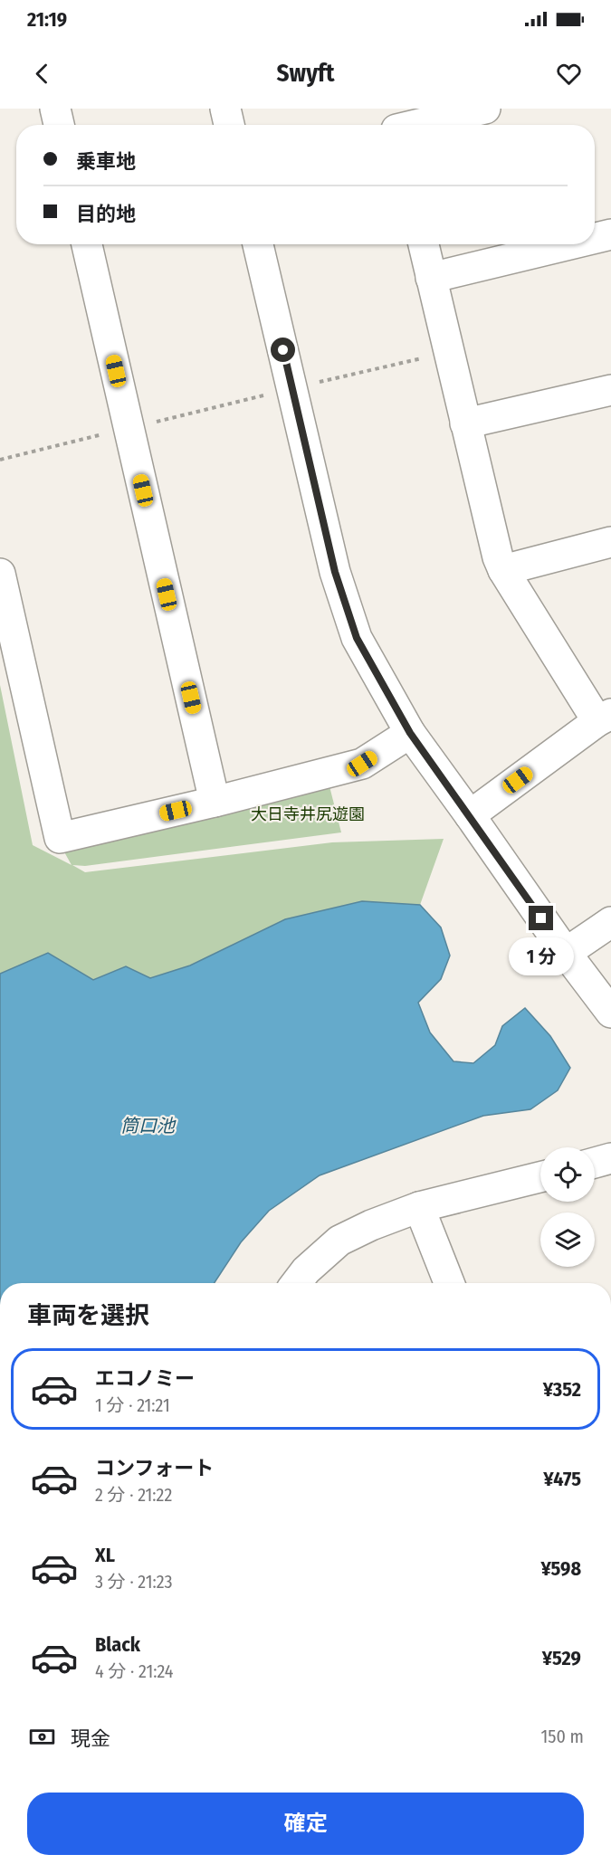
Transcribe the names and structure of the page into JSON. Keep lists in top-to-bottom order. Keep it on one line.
{"water":["筒口池"],"parks":["大日寺井尻遊園"],"page":{"status":"21:19","header":"Swyft","banner":["乗車地","目的地"],"bubble":"1 分","heading":"車両を選択","list":[{"name":"エコノミー","note":"1 分 · 21:21","value":"¥352"},{"name":"コンフォート","note":"2 分 · 21:22","value":"¥475"},{"name":"XL","note":"3 分 · 21:23","value":"¥598"},{"name":"Black","note":"4 分 · 21:24","value":"¥529"}],"pay":["現金","150 m"],"buttons":"確定"}}
